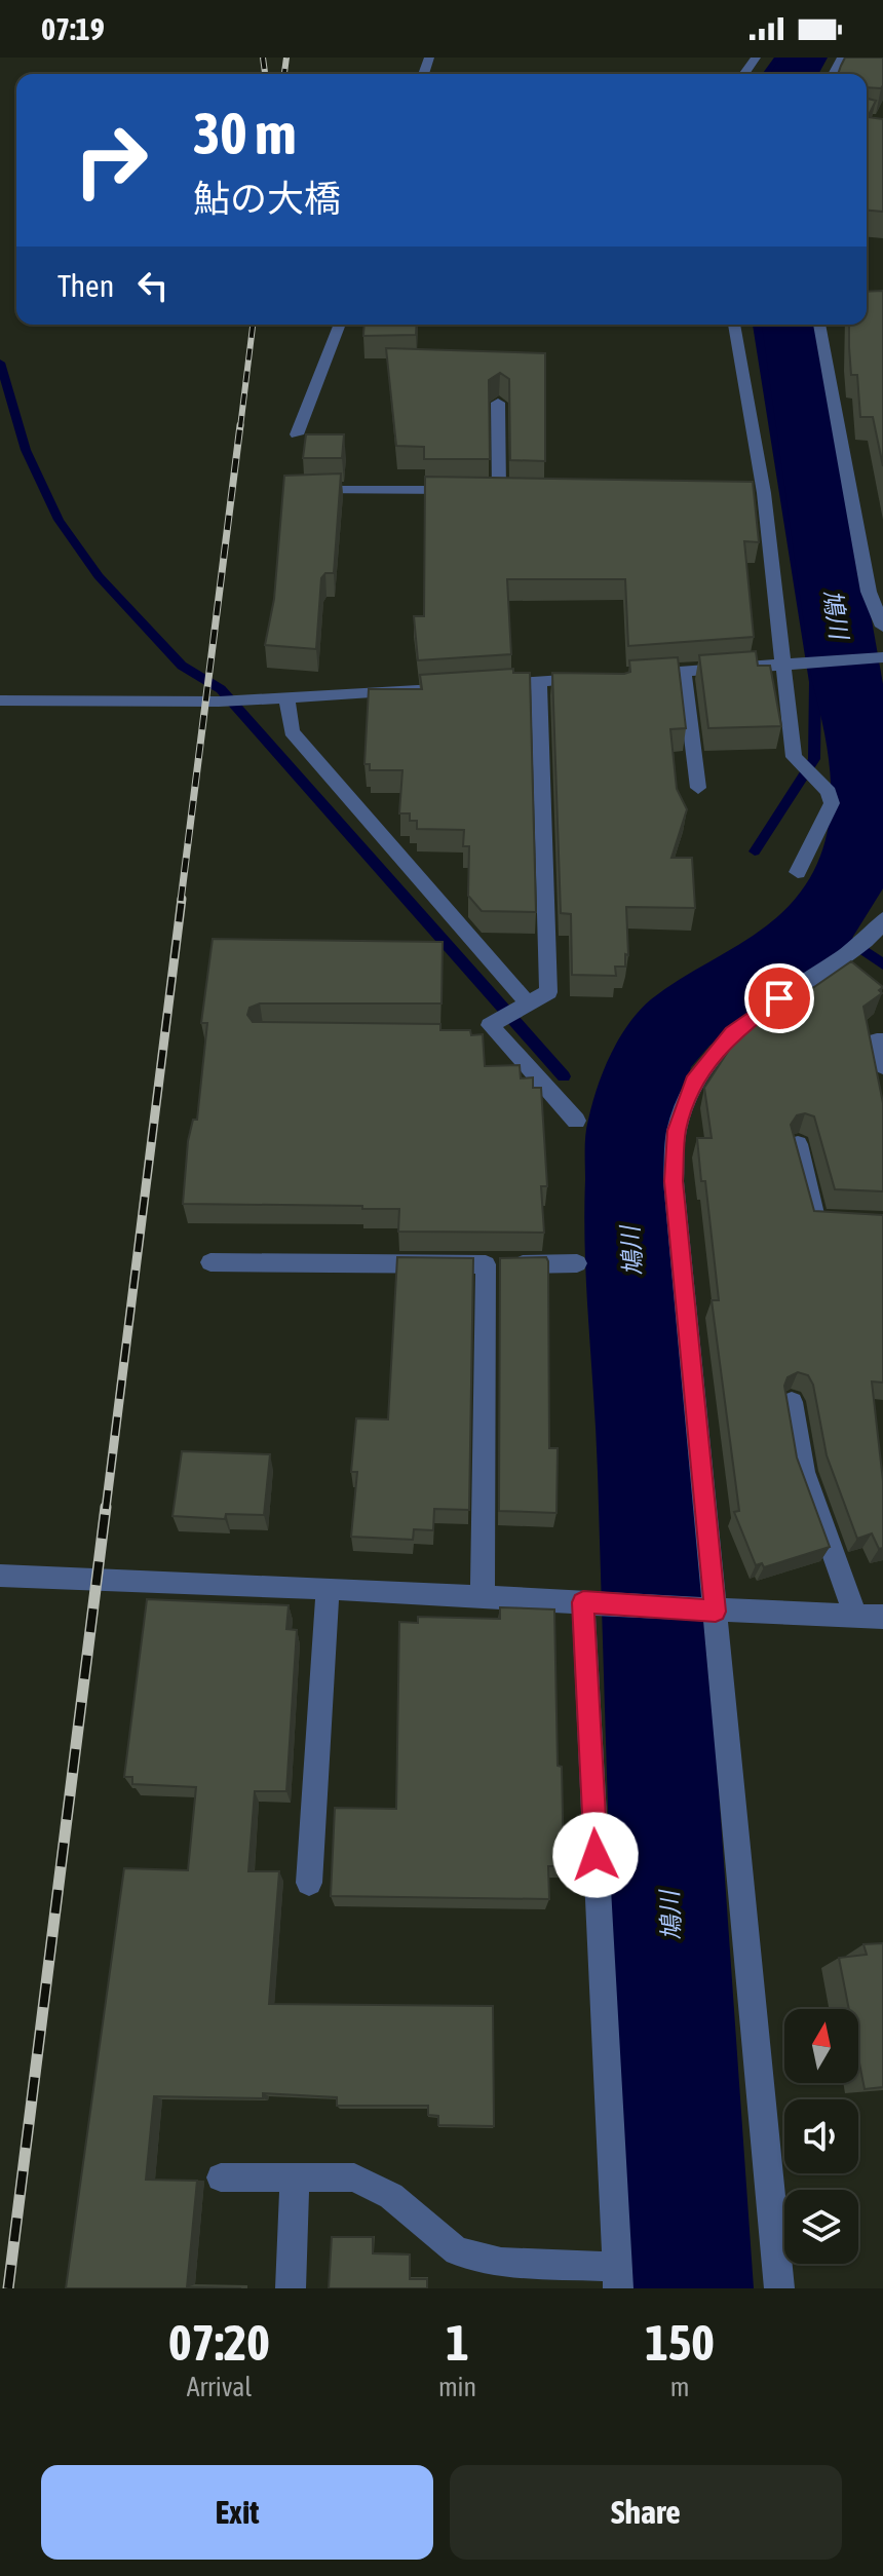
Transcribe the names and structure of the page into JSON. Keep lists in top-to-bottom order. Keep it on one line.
{"water":["鳩川"],"north":"top","page":{"status":"07:19","turn":["30 m","鮎の大橋"],"then":"Then","eta":["07:20","Arrival","1","min","150","m"],"buttons":["Exit","Share"]}}
